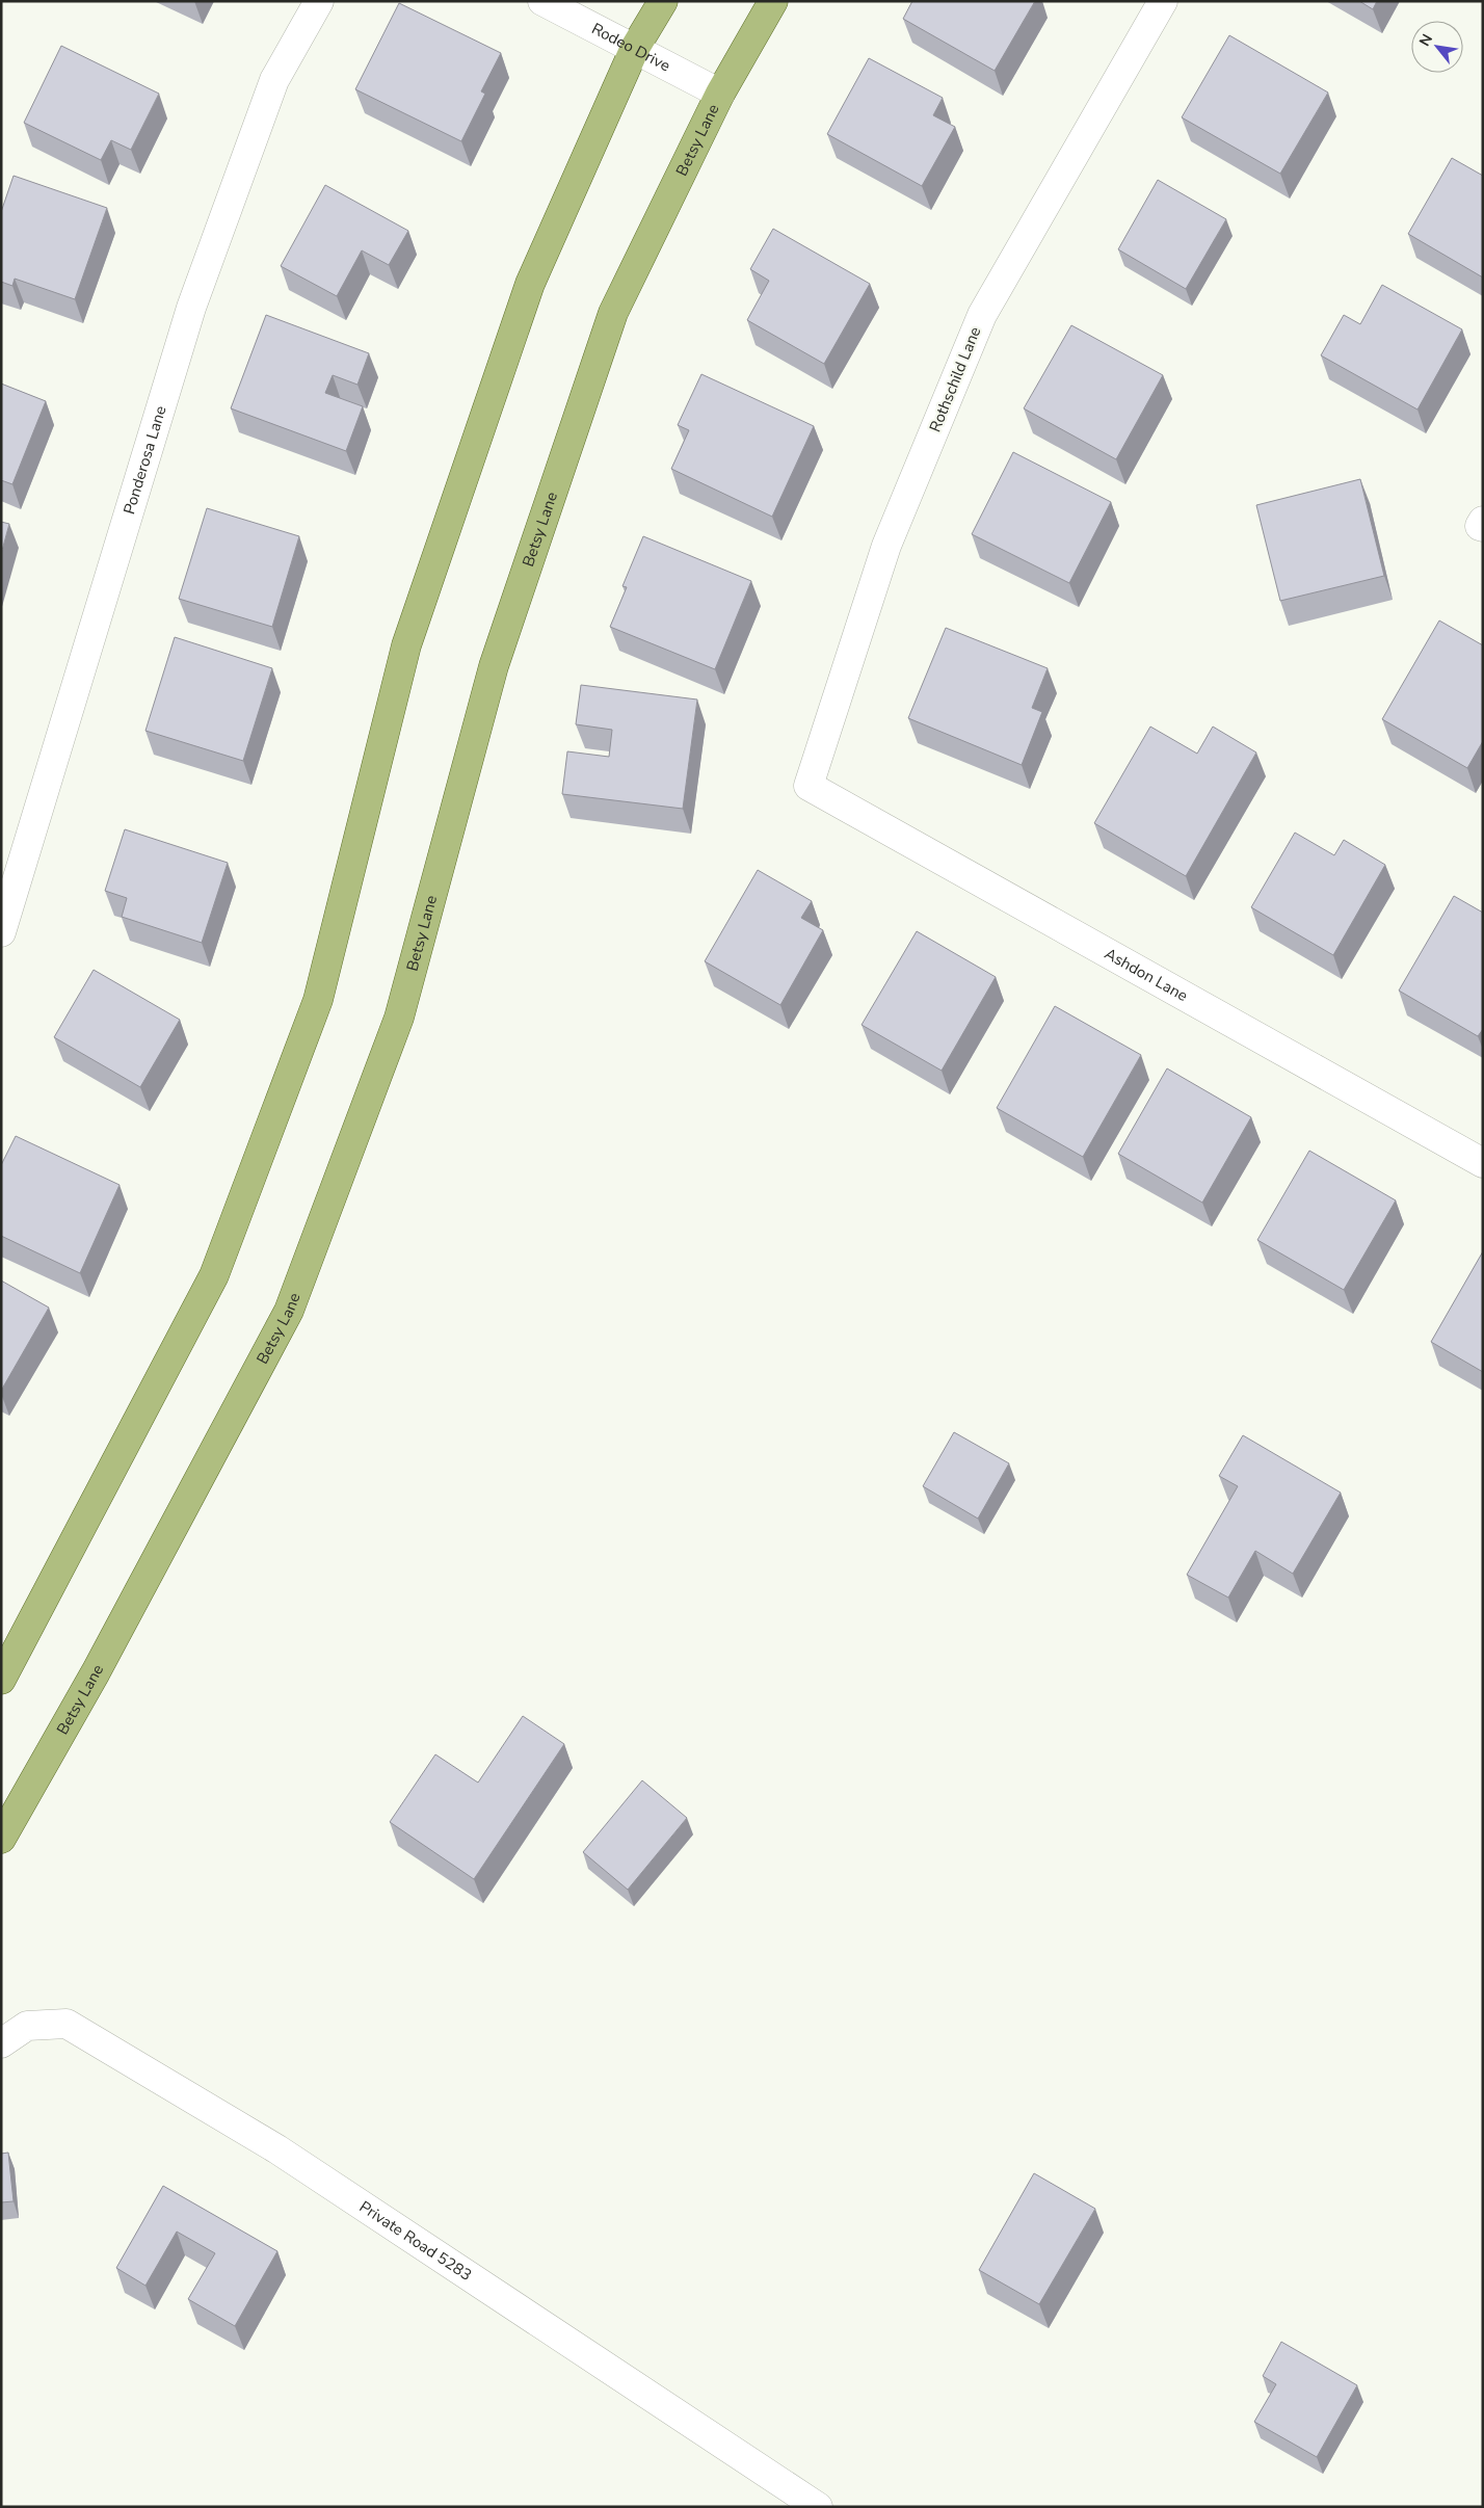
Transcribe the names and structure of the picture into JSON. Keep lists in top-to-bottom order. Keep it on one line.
{"streets":{"main road":["Betsy Lane"],"street":["Rodeo Drive","Rothschild Lane","Ponderosa Lane","Ashdon Lane","Private Road 5283"]},"crossings":[["Rodeo Drive","Betsy Lane"],["Rothschild Lane","Ashdon Lane"]],"north":"top left"}
